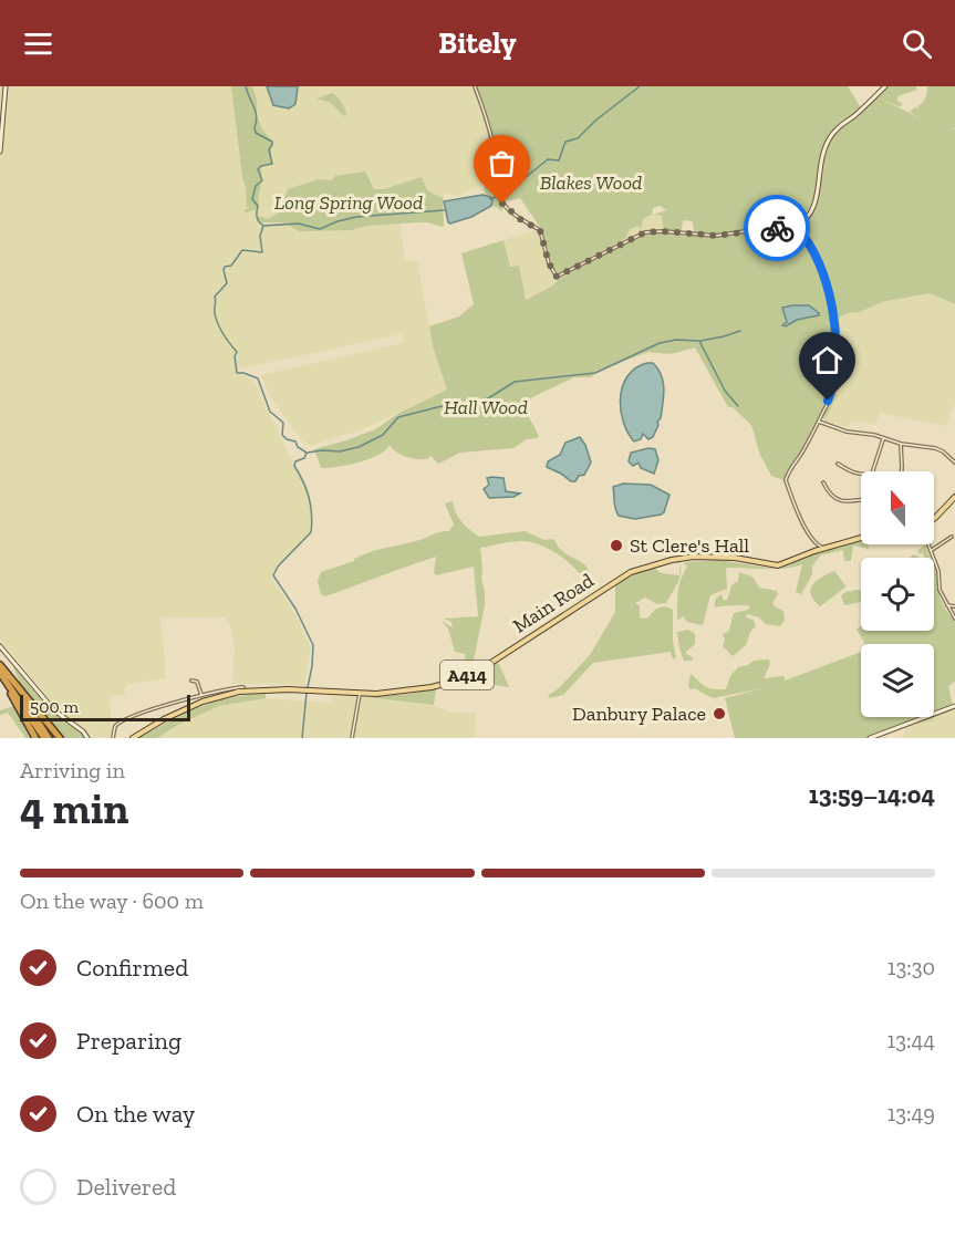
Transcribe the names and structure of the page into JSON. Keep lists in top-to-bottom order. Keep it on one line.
{"streets":{"main road":["Main Road","A414"]},"crossings":[["Main Road","A414"]],"parks":["Blakes Wood","Long Spring Wood","Hall Wood"],"places":["St Clere's Hall","Danbury Palace"],"scale_bar":"500 m","north":"top","page":{"header":"Bitely","scale":"500 m","heading":["4 min","Arriving in","13:59–14:04"],"bar":"On the way · 600 m","list":[["Confirmed","13:30"],["Preparing","13:44"],["On the way","13:49"],"Delivered"]}}
